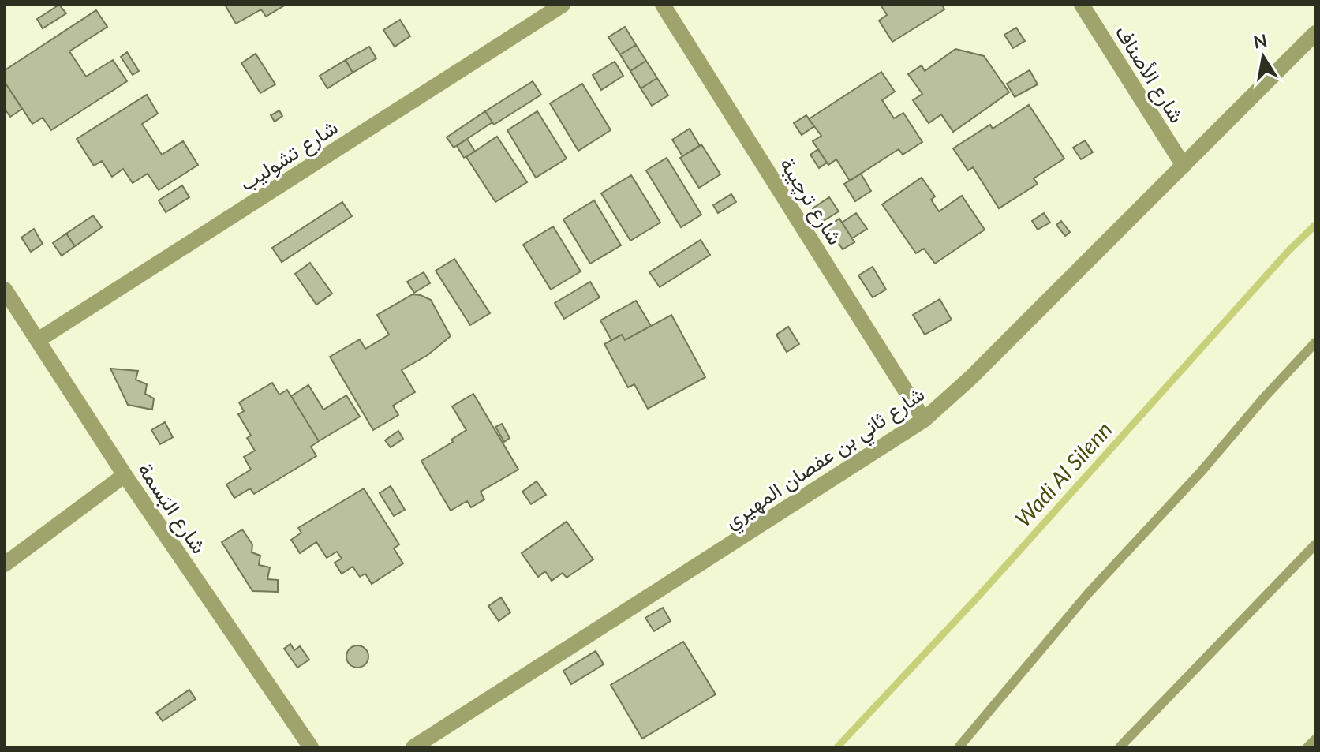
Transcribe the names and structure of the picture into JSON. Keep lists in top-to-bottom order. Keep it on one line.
{"streets":{"street":["شارع الأصناف","شارع تشوليب","شارع ترچيبة","شارع ثاني بن عفصان المهيري","شارع البَسمة"]},"crossings":[["شارع الأصناف","شارع ثاني بن عفصان المهيري"],["شارع تشوليب","شارع البَسمة"],["شارع ترچيبة","شارع ثاني بن عفصان المهيري"]],"water":["Wadi Al Silenn"],"north":"top"}
